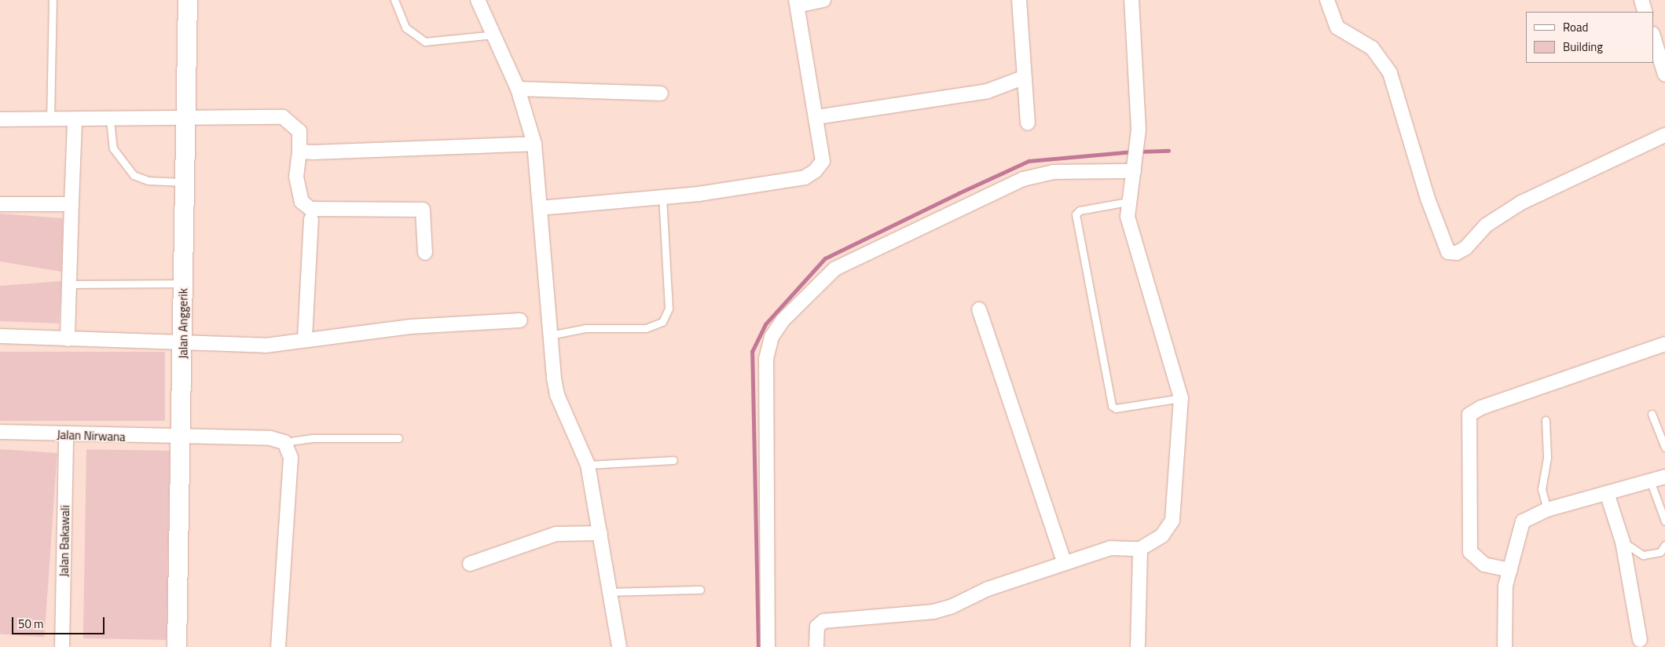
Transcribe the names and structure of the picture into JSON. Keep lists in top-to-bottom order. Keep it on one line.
{"streets":{"main road":["Jalan Anggerik"],"street":["Jalan Nirwana","Jalan Bakawali"]},"crossings":[["Jalan Anggerik","Jalan Nirwana"],["Jalan Nirwana","Jalan Bakawali"]],"legend":["Road","Building"],"scale_bar":"50 m"}
